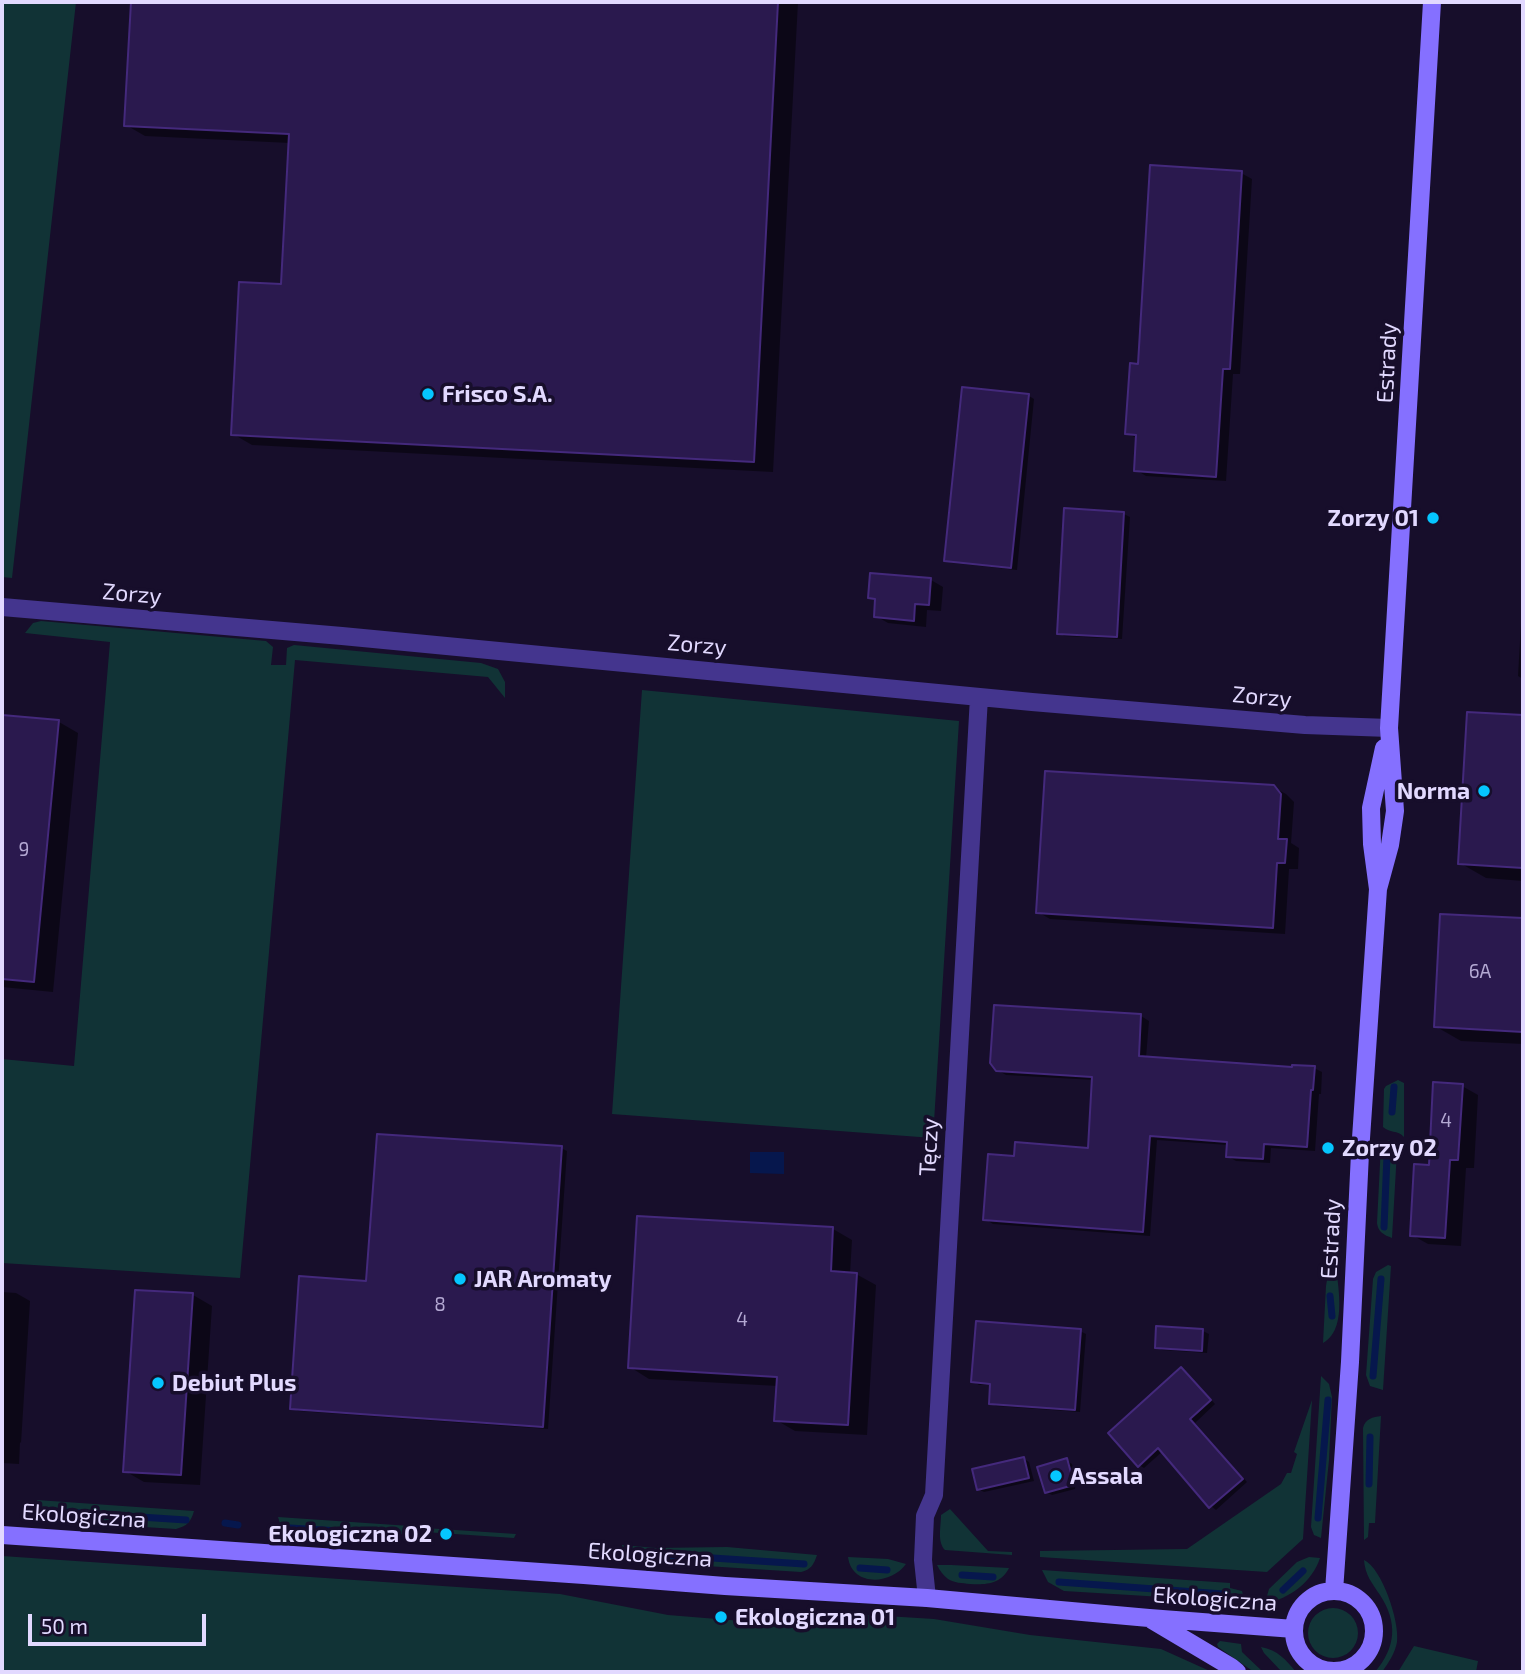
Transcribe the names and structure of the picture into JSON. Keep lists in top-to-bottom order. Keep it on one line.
{"streets":{"main road":["Estrady","Ekologiczna"],"street":["Zorzy","Tęczy"]},"crossings":[["Estrady","Zorzy"],["Estrady","Ekologiczna"],["Zorzy","Tęczy"],["Tęczy","Ekologiczna"]],"places":["Frisco S.A.","Zorzy 01","Norma","Zorzy 02","JAR Aromaty","Debiut Plus","Assala","Ekologiczna 02","Ekologiczna 01"],"house_numbers":["9","6A","4","8","4"],"scale_bar":"50 m"}
